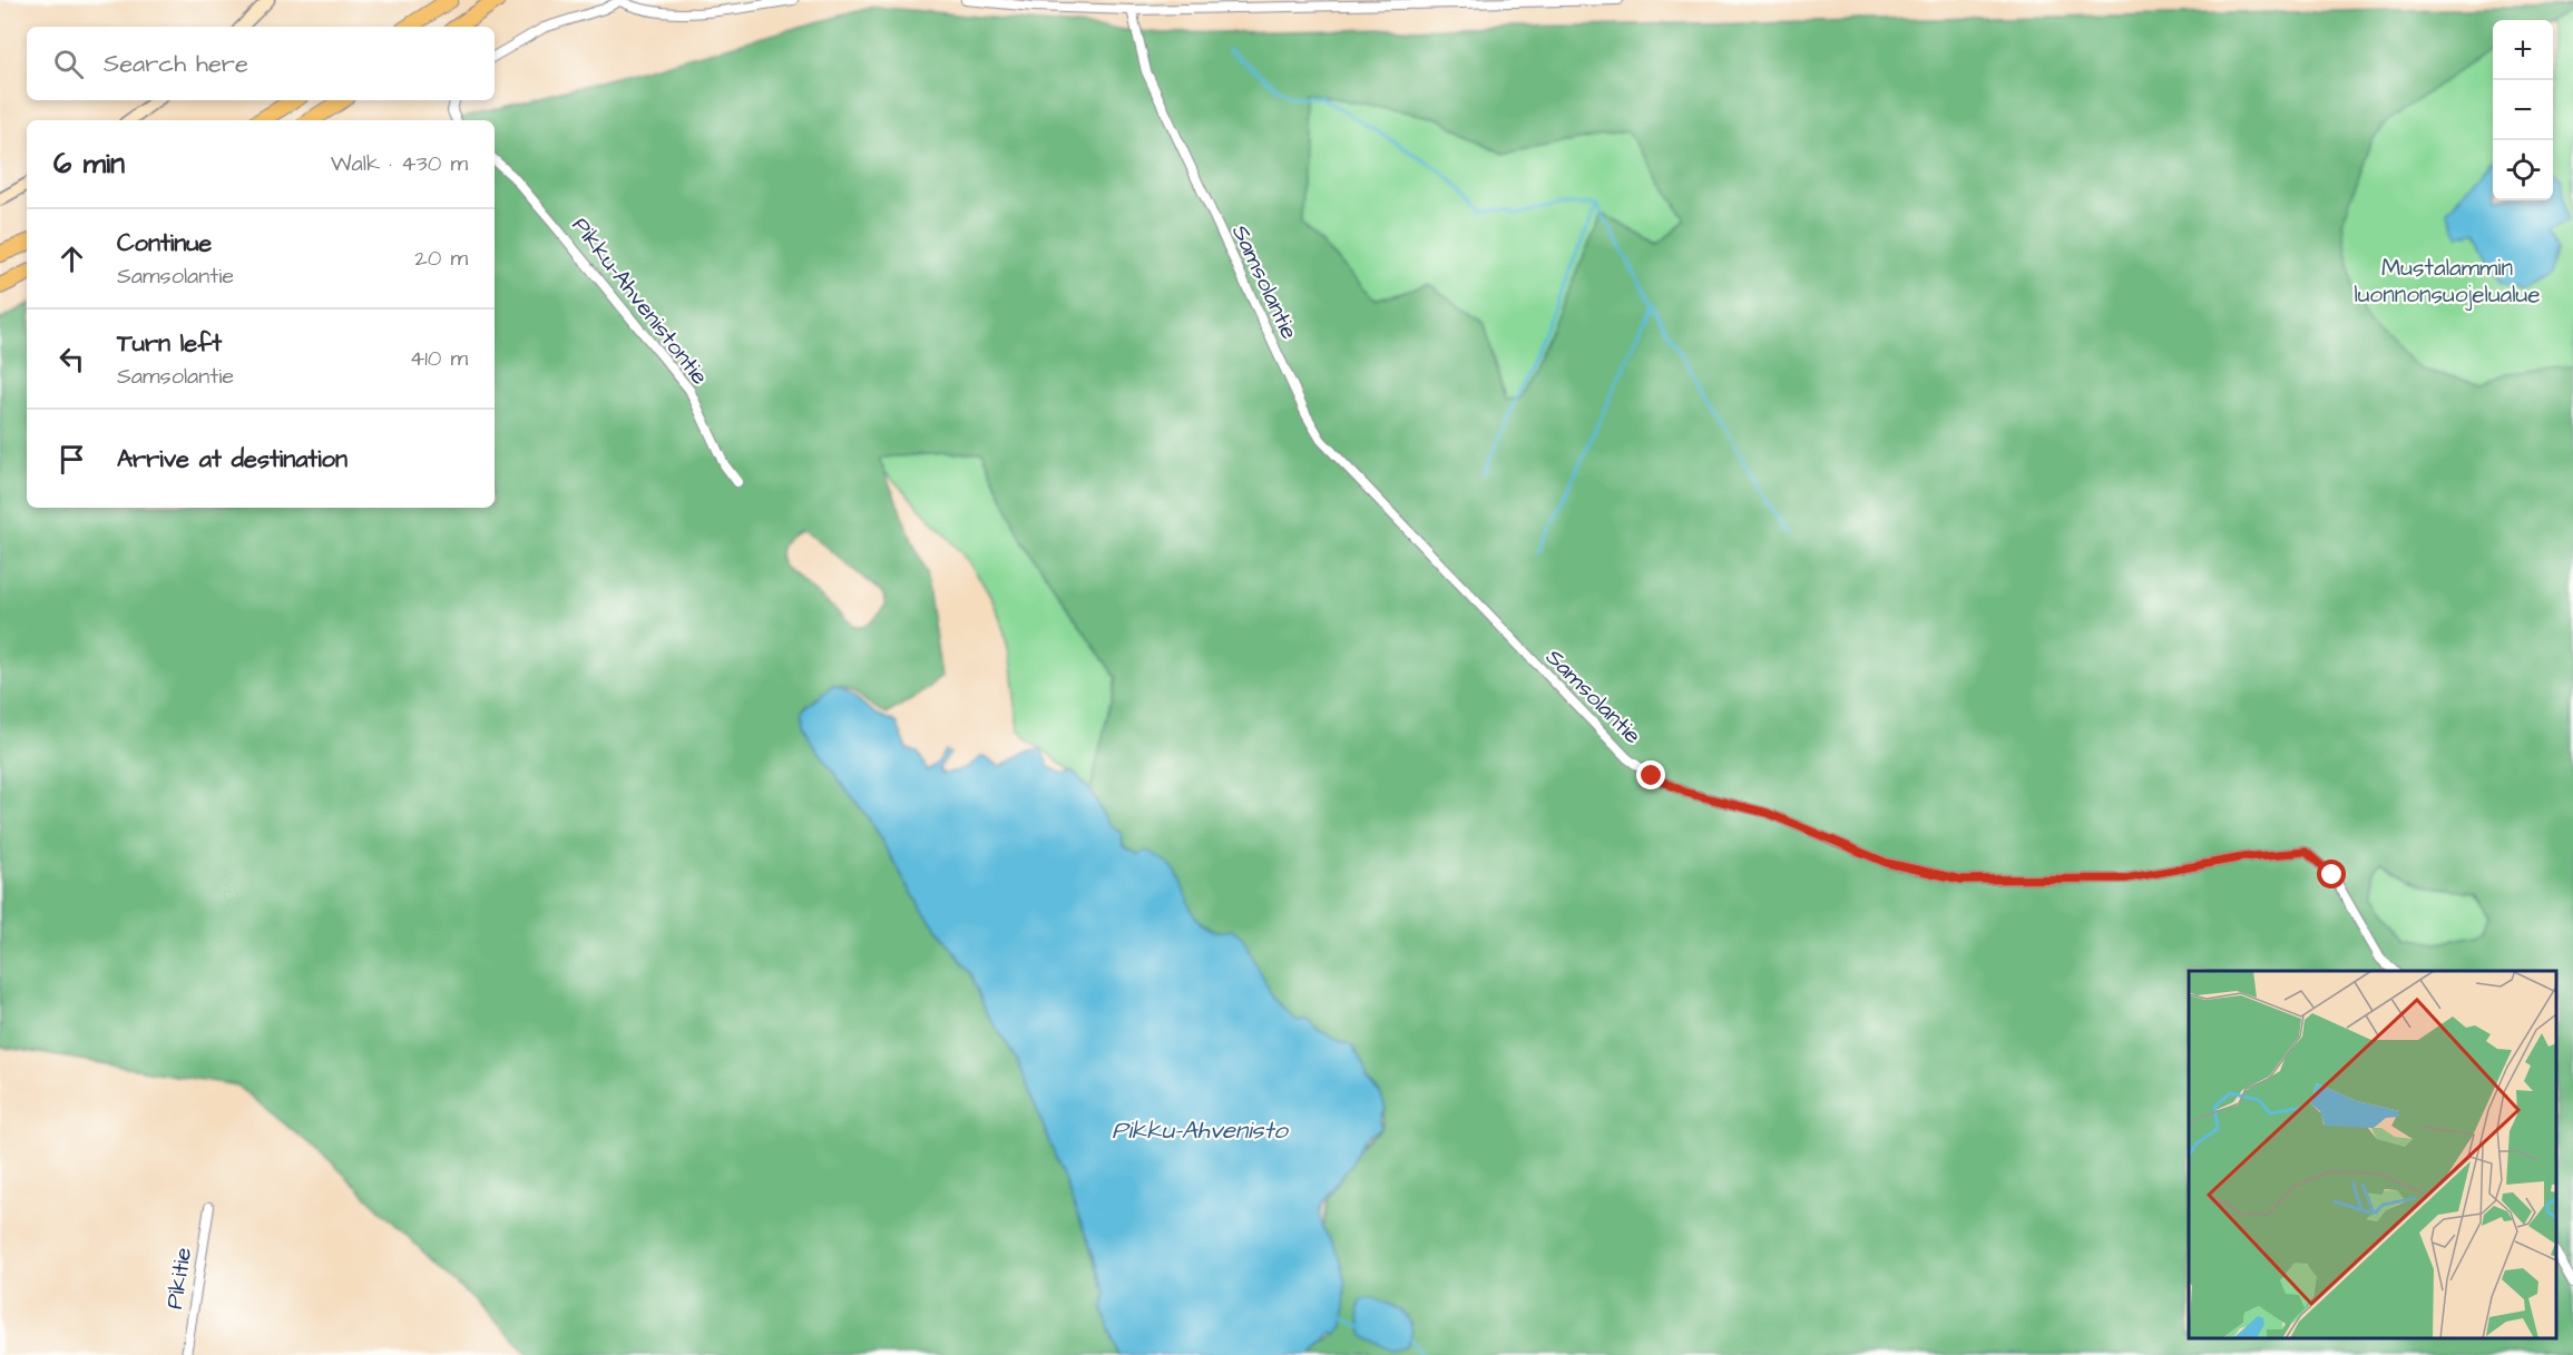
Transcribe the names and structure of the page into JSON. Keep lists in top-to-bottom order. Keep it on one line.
{"streets":{"street":["Samsolantie","Pikku-Ahvenistontie","Pikitie"]},"water":["Pikku-Ahvenisto"],"parks":["Mustalammin luonnonsuojelualue"],"page":{"map_buttons":["+","−"],"search":"Search here","heading":["6 min","Walk · 430 m"],"list":[["Continue","Samsolantie","20 m"],["Turn left","Samsolantie","410 m"],"Arrive at destination"]}}
